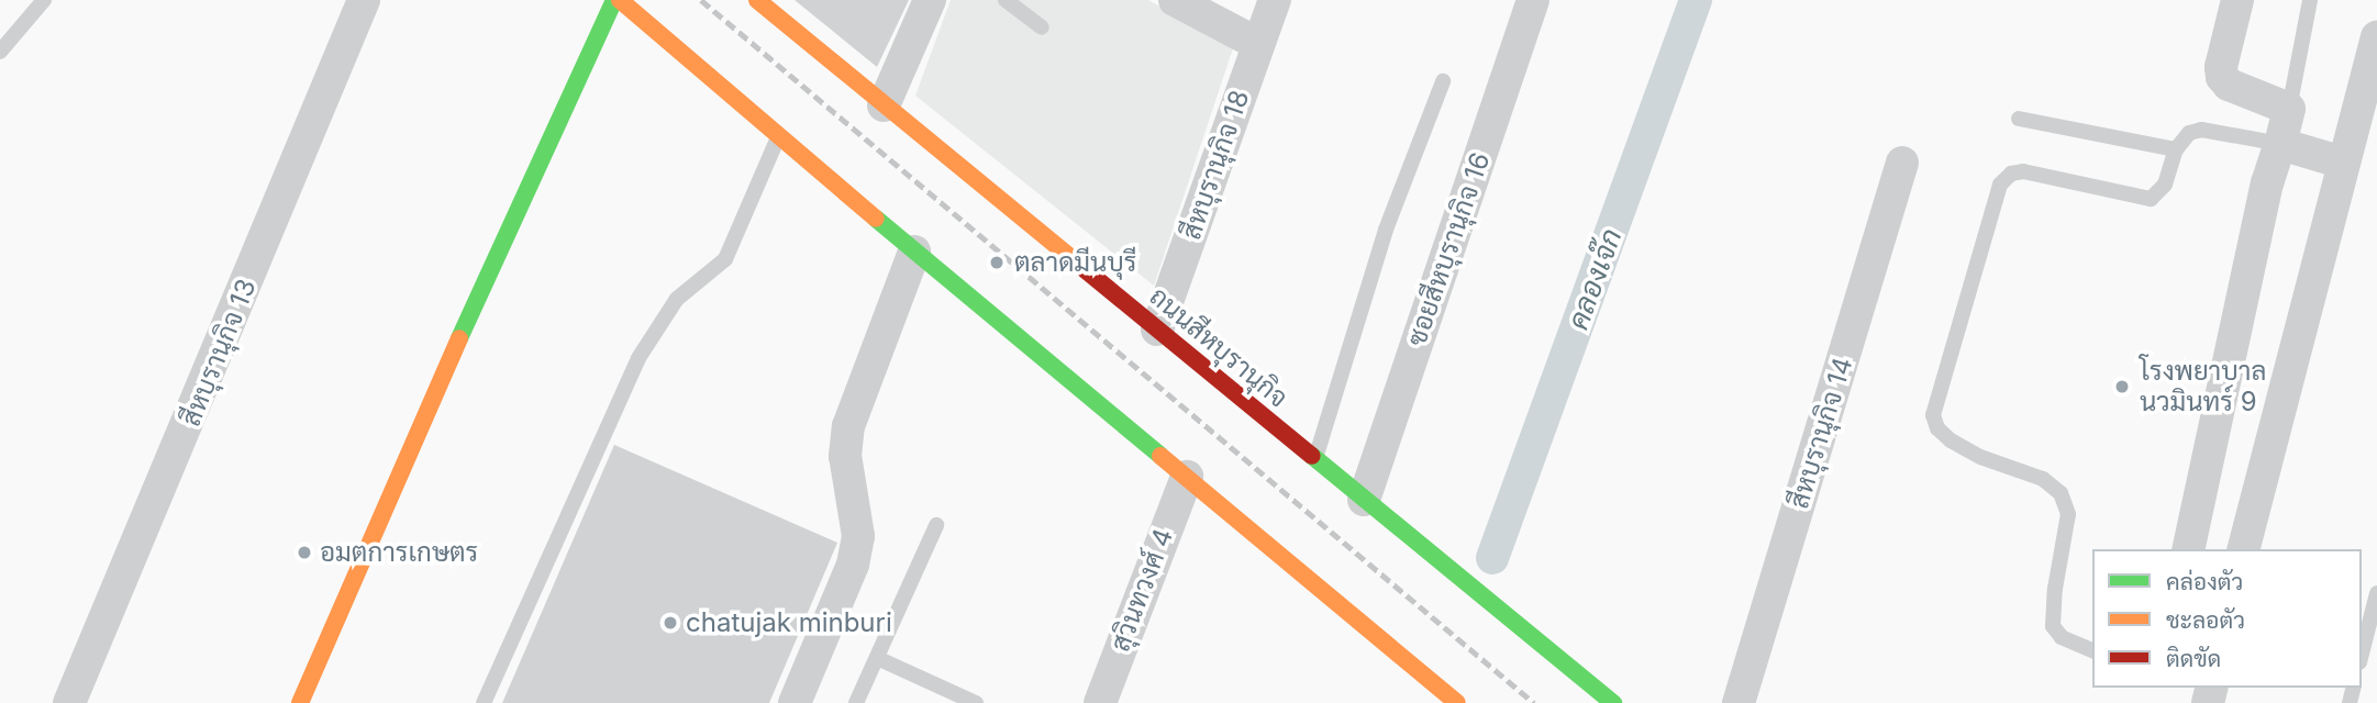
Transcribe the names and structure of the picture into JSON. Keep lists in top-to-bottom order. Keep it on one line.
{"streets":{"main road":["ถนนสีหบุรานุกิจ"],"street":["สีหบุรานุกิจ 18","ซอยสีหบุรานุกิจ 16","สีหบุรานุกิจ 13","สีหบุรานุกิจ 14","สุวินทวงศ์ 4"]},"crossings":[["สีหบุรานุกิจ 18","ถนนสีหบุรานุกิจ"],["ซอยสีหบุรานุกิจ 16","ถนนสีหบุรานุกิจ"]],"water":["คลองเจ๊ก"],"places":["ตลาดมีนบุรี","โรงพยาบาล นวมินทร์ 9","อมตการเกษตร","chatujak minburi"],"legend":["คล่องตัว","ชะลอตัว","ติดขัด"]}
